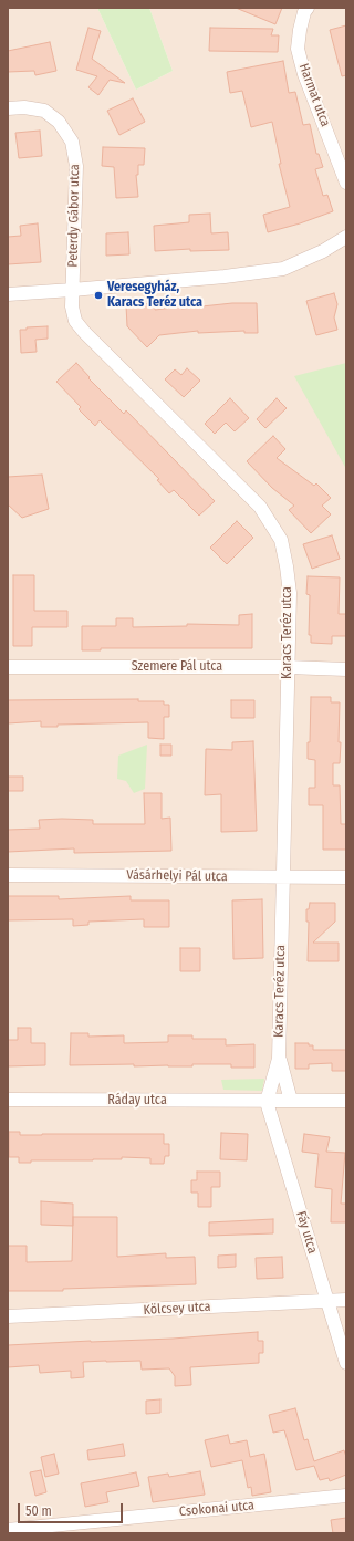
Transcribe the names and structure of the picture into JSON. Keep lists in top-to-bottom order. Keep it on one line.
{"streets":{"street":["Harmat utca","Peterdy Gábor utca","Karacs Teréz utca","Szemere Pál utca","Vásárhelyi Pál utca","Ráday utca","Fáy utca","Kölcsey utca","Csokonai utca"]},"crossings":[["Peterdy Gábor utca","Karacs Teréz utca"],["Karacs Teréz utca","Szemere Pál utca"],["Karacs Teréz utca","Vásárhelyi Pál utca"],["Karacs Teréz utca","Ráday utca"],["Karacs Teréz utca","Fáy utca"],["Ráday utca","Fáy utca"],["Fáy utca","Kölcsey utca"]],"places":["Veresegyház, Karacs Teréz utca"],"scale_bar":"50 m"}
